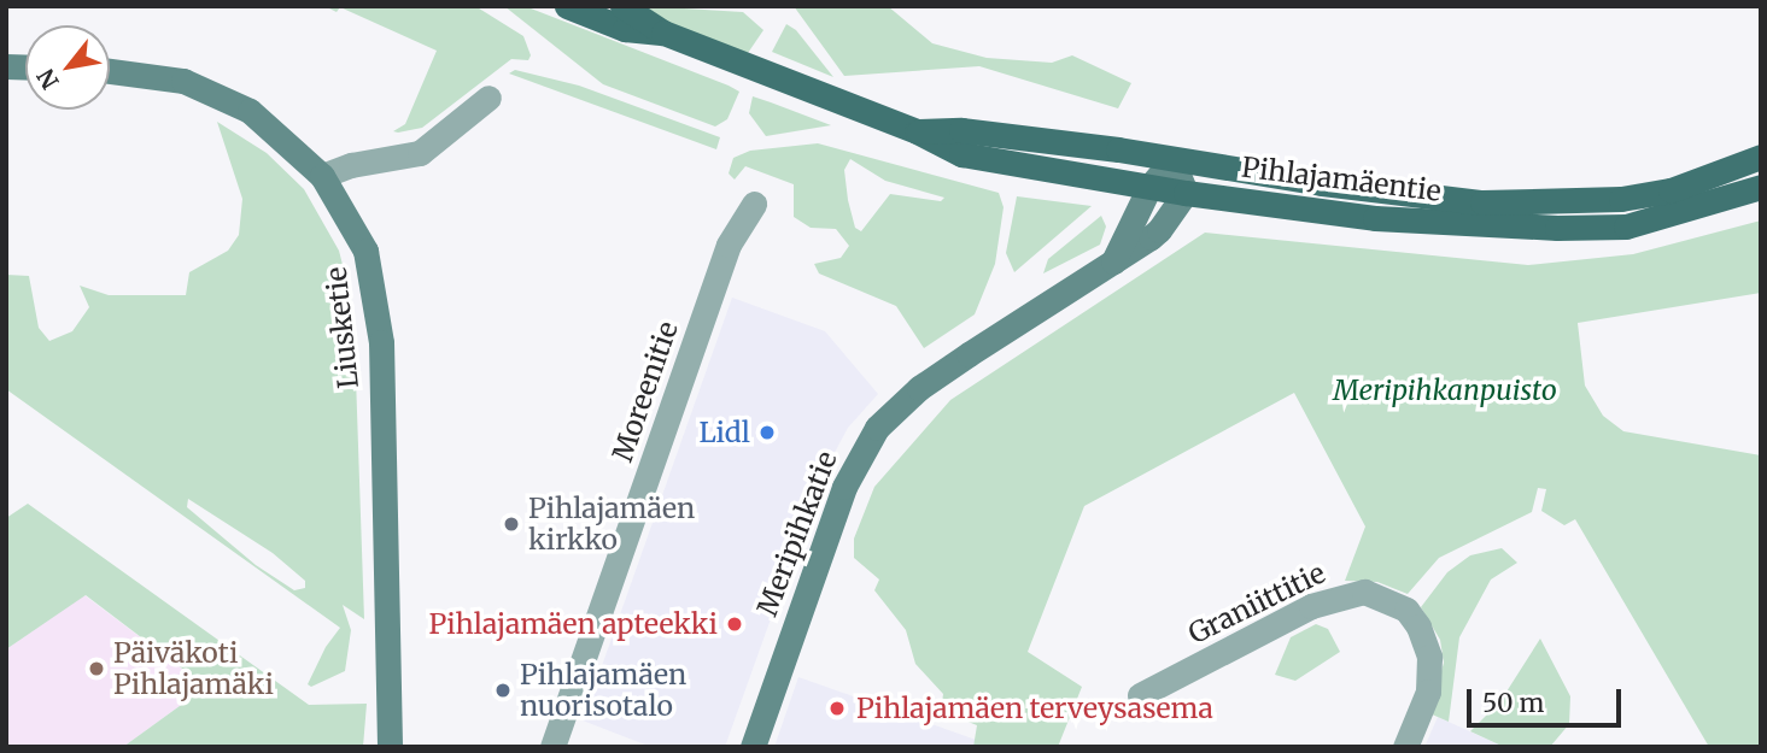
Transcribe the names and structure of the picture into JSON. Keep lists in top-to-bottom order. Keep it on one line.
{"streets":{"main road":["Pihlajamäentie","Liusketie","Meripihkatie"],"street":["Moreenitie","Graniittitie"]},"crossings":[["Pihlajamäentie","Meripihkatie"]],"parks":["Meripihkanpuisto"],"places":["Lidl","Pihlajamäen kirkko","Pihlajamäen apteekki","Päiväkoti Pihlajamäki","Pihlajamäen nuorisotalo","Pihlajamäen terveysasema"],"scale_bar":"50 m","north":"bottom left"}
